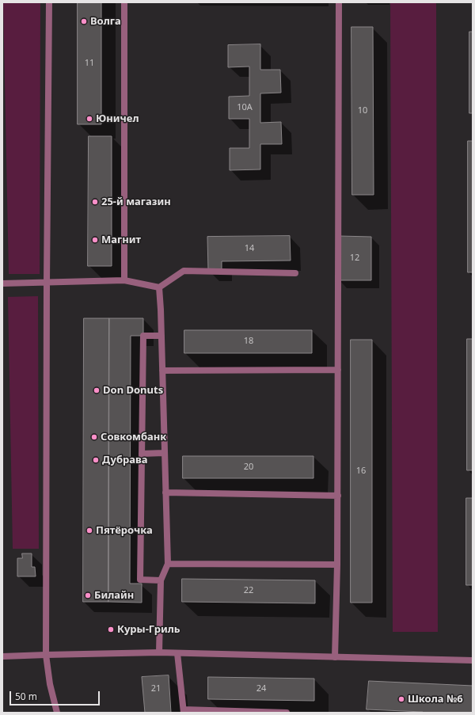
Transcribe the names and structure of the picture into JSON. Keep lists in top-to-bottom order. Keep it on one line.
{"places":["Волга","Юничел","25-й магазин","Магнит","Don Donuts","Совкомбанк","Дубрава","Пятёрочка","Билайн","Куры-Гриль","Школа №6"],"house_numbers":["11","10А","10","14","12","18","20","16","22","21","24"],"scale_bar":"50 m"}
